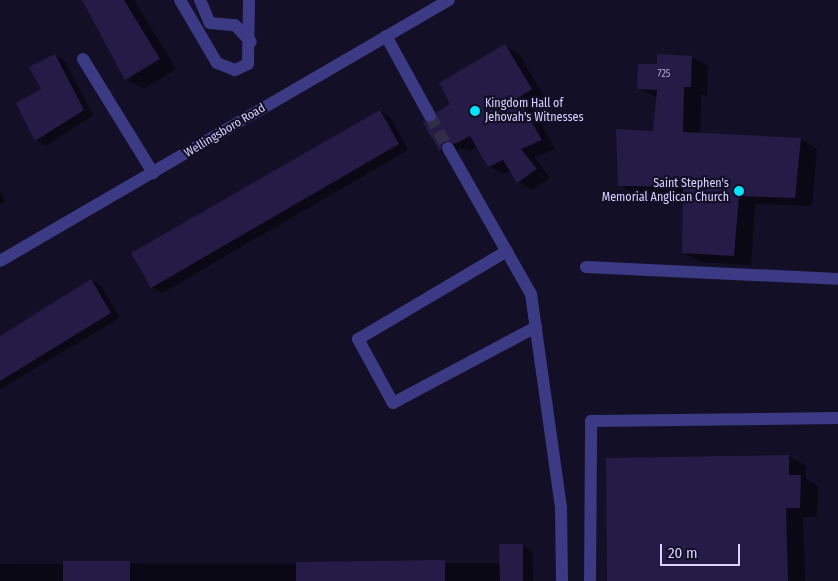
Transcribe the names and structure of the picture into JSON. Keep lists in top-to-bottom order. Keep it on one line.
{"streets":{"street":["Wellingsboro Road"]},"places":["Kingdom Hall of Jehovah's Witnesses","Saint Stephen's Memorial Anglican Church"],"house_numbers":["725"],"scale_bar":"20 m"}
